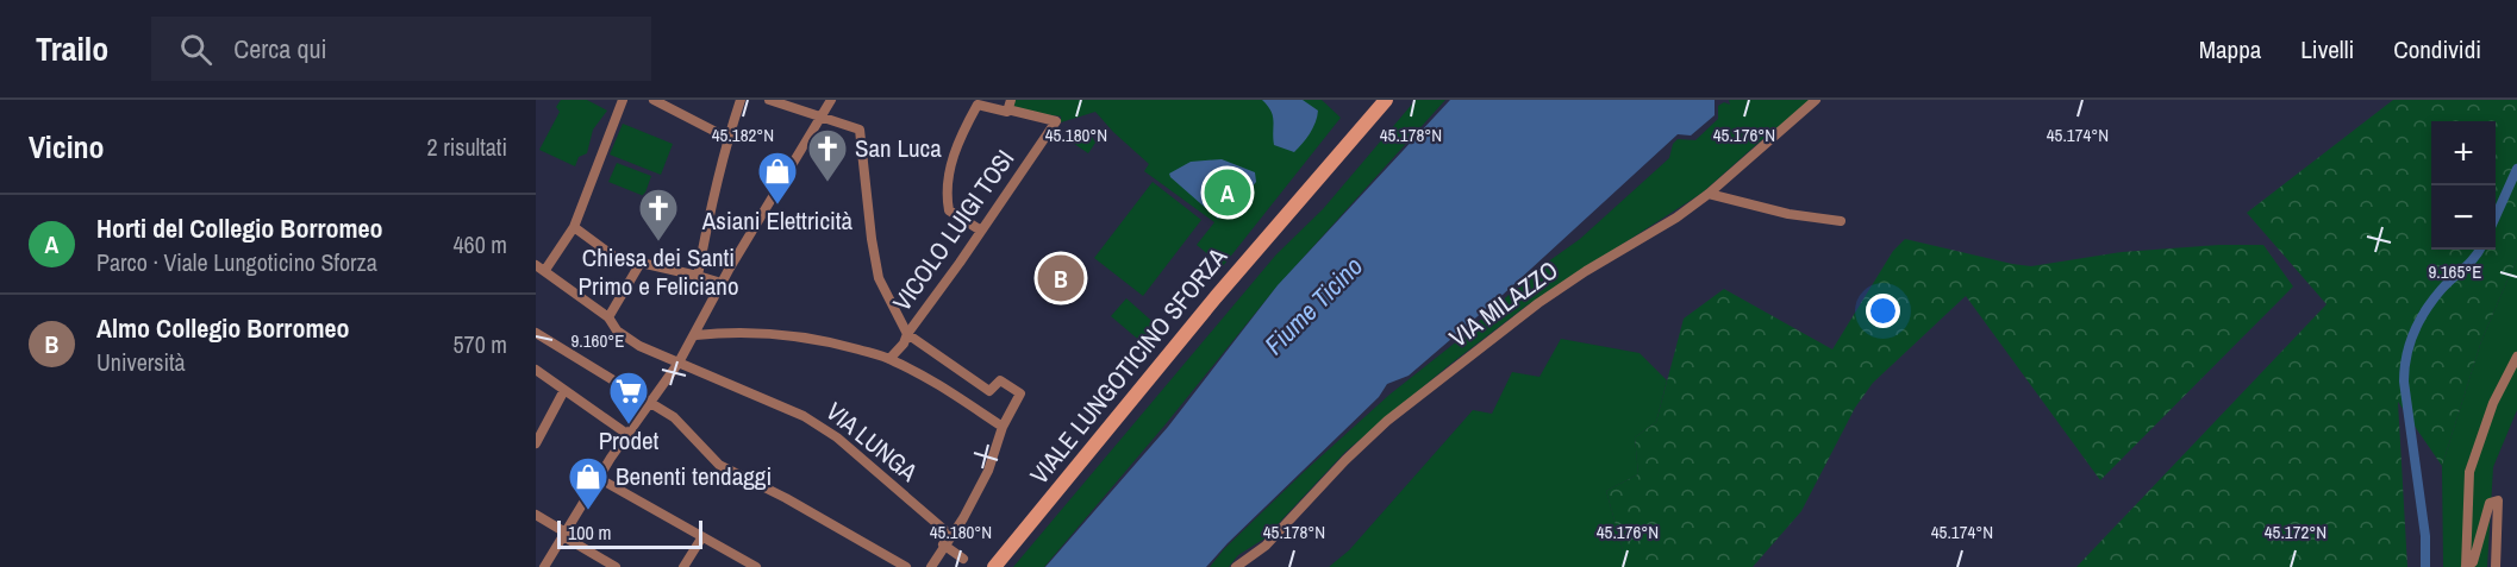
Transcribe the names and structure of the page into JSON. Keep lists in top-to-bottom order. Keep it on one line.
{"streets":{"main road":["VIALE LUNGOTICINO SFORZA"],"street":["VICOLO LUIGI TOSI","VIA MILAZZO","VIA LUNGA"]},"water":["Fiume Ticino"],"places":{"church":["San Luca","Chiesa dei Santi Primo e Feliciano"],"shop":["Asiani Elettricità","Benenti tendaggi"],"supermarket":["Prodet"]},"scale_bar":"100 m","page":{"header":"Trailo","search":"Cerca qui","nav":["Mappa","Livelli","Condividi"],"heading":["Vicino","2 risultati"],"map_buttons":["+","−"],"pins":["A","B"],"list":[{"mark":"A","name":"Horti del Collegio Borromeo","note":"Parco · Viale Lungoticino Sforza","value":"460 m"},{"mark":"B","name":"Almo Collegio Borromeo","note":"Università","value":"570 m"}],"scale":"100 m"},"coordinates":["45.182°N","45.180°N","45.178°N","45.176°N","45.174°N","9.165°E","9.160°E","45.172°N"]}
